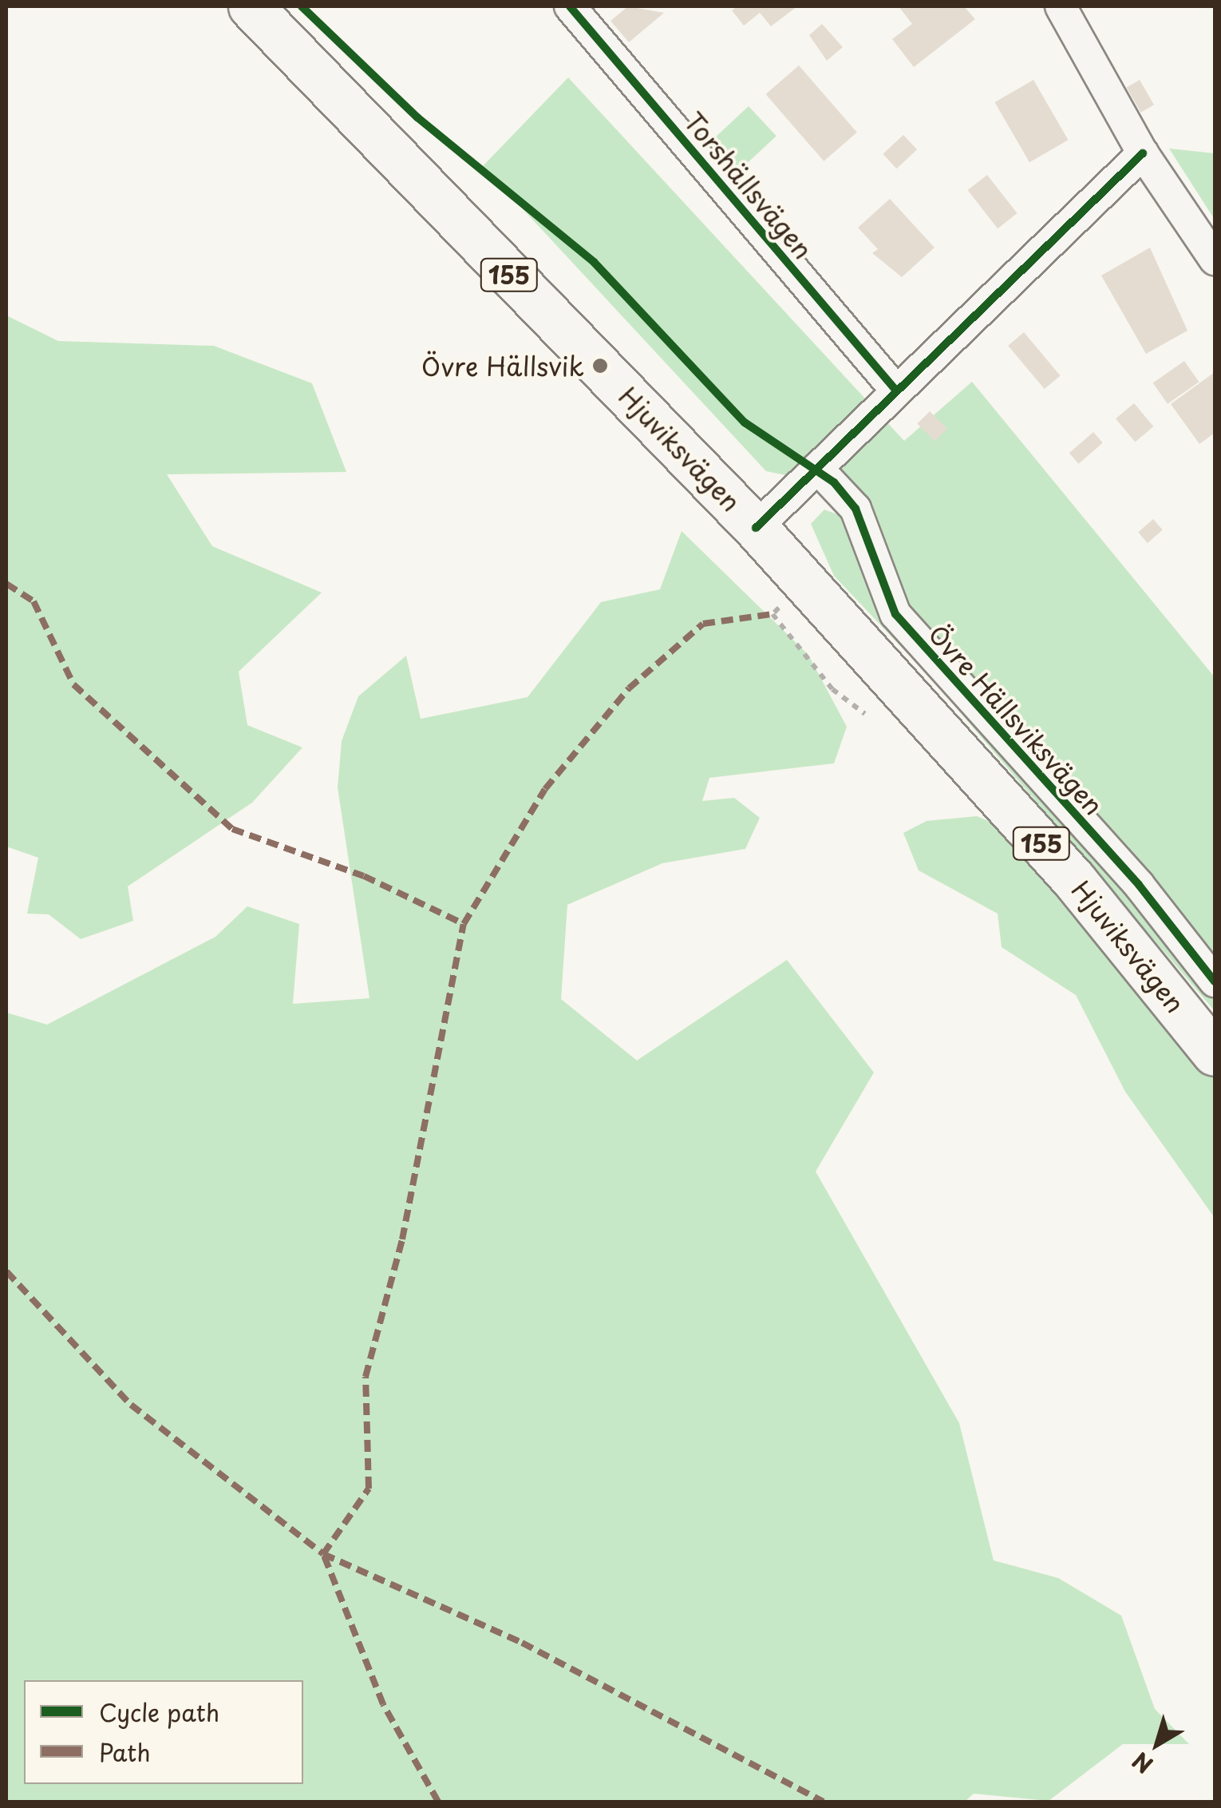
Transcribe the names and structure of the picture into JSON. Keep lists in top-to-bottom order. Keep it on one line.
{"streets":{"main road":["155","Hjuviksvägen"],"street":["Torshällsvägen","Övre Hällsviksvägen"]},"places":["Övre Hällsvik"],"legend":["Cycle path","Path"],"north":"bottom left"}
